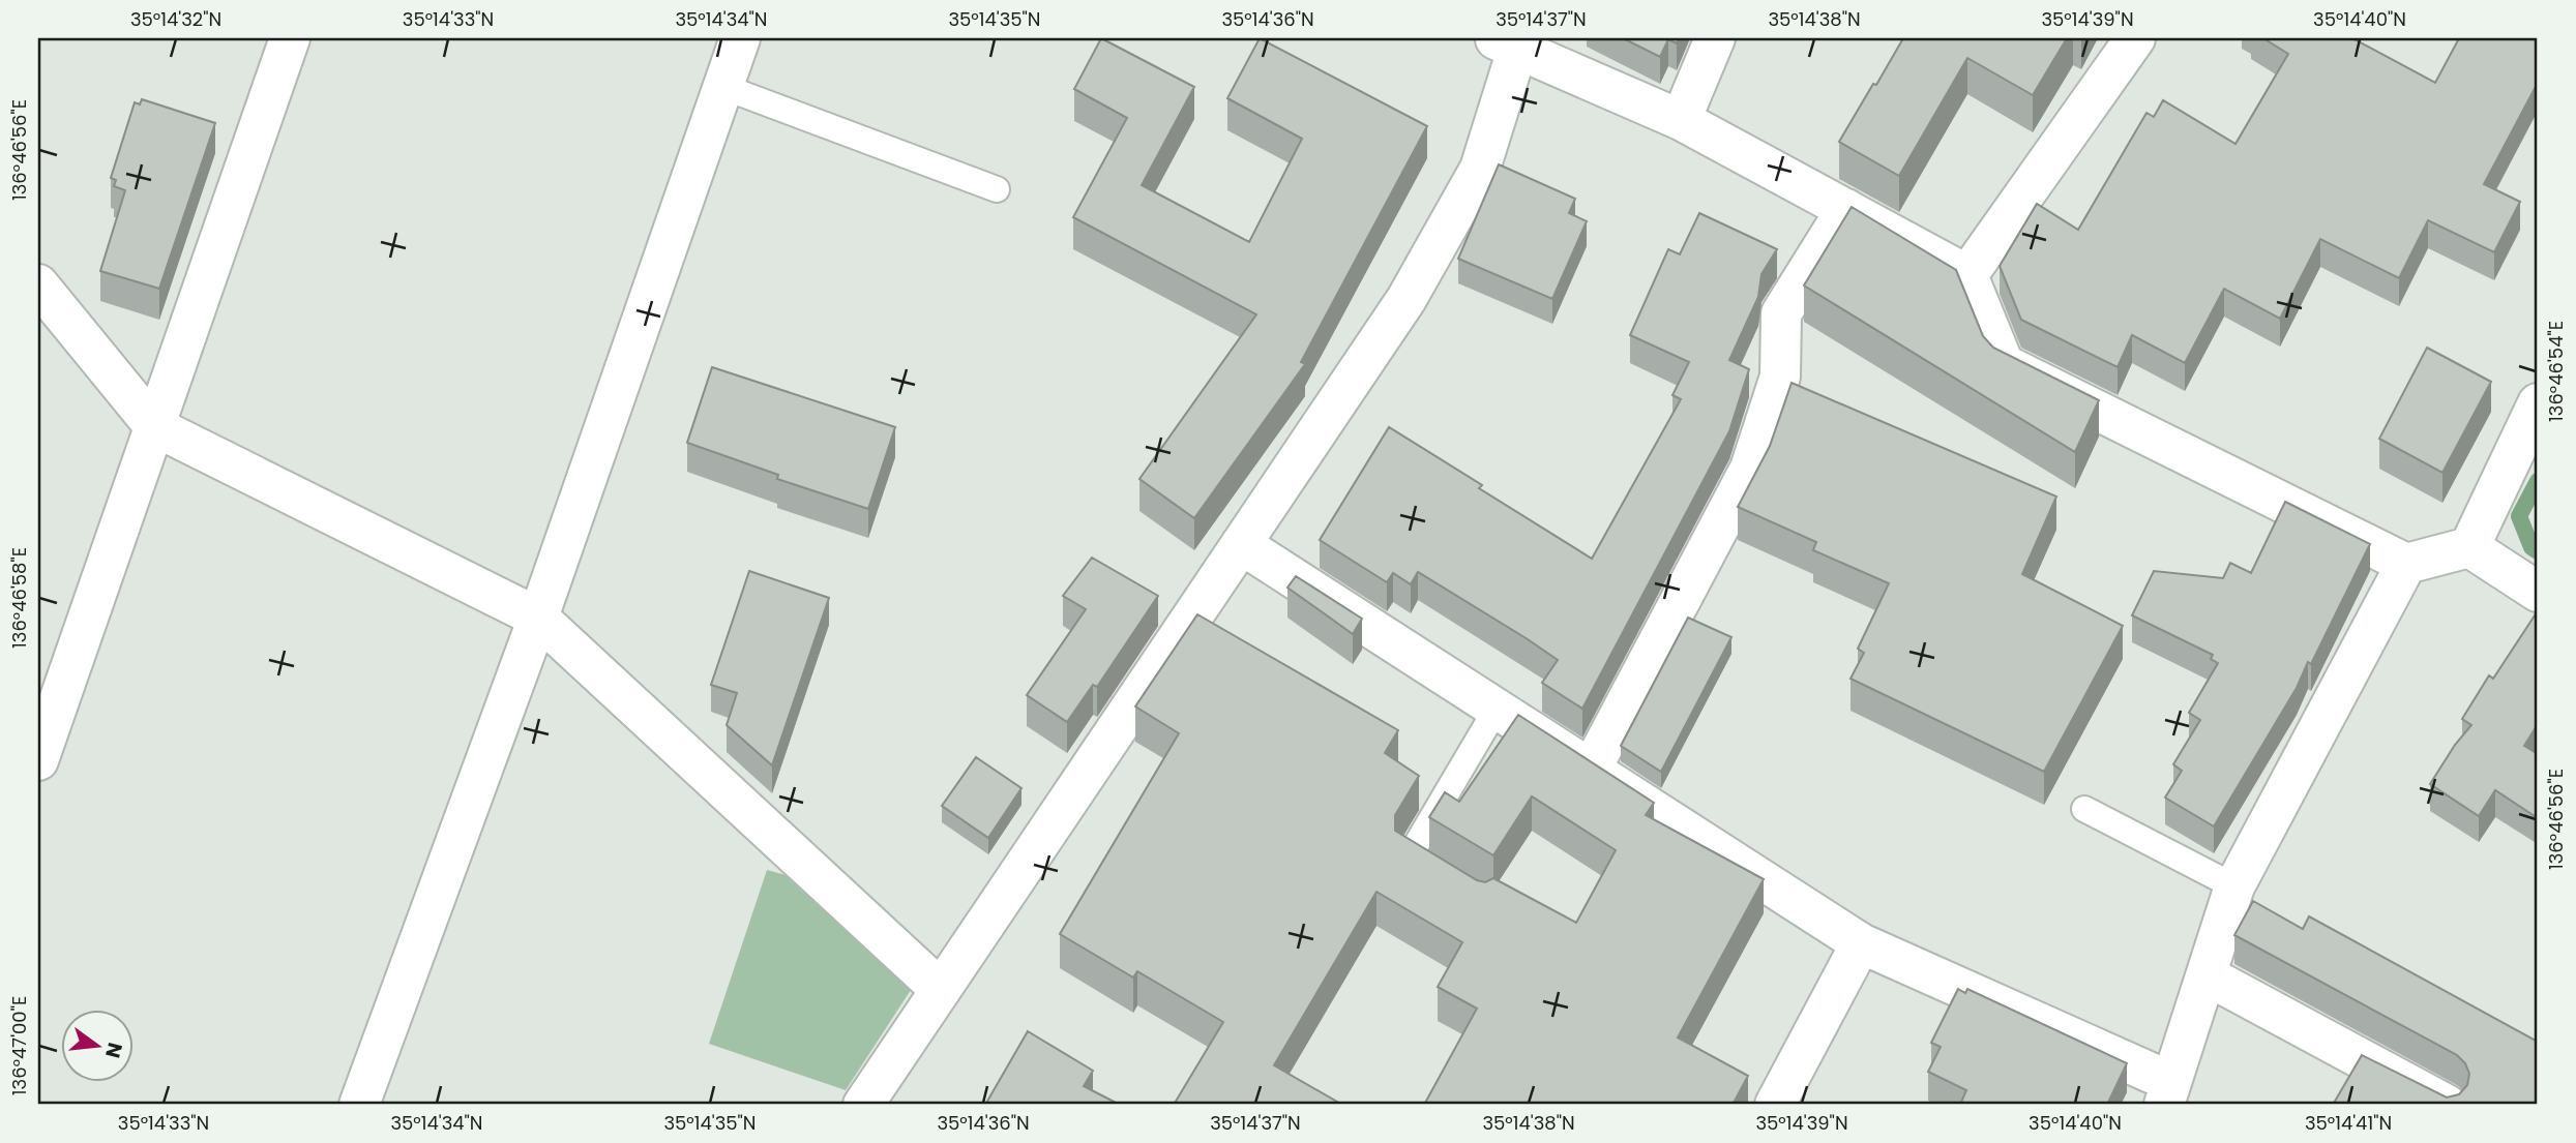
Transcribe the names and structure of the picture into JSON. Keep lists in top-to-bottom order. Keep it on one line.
{"north":"right","coordinates":["35°14'32\"N","35°14'33\"N","35°14'34\"N","35°14'35\"N","35°14'36\"N","35°14'37\"N","35°14'38\"N","35°14'39\"N","35°14'40\"N","136°46'56\"E","136°46'54\"E","136°46'58\"E","136°47'00\"E","35°14'41\"N"]}
